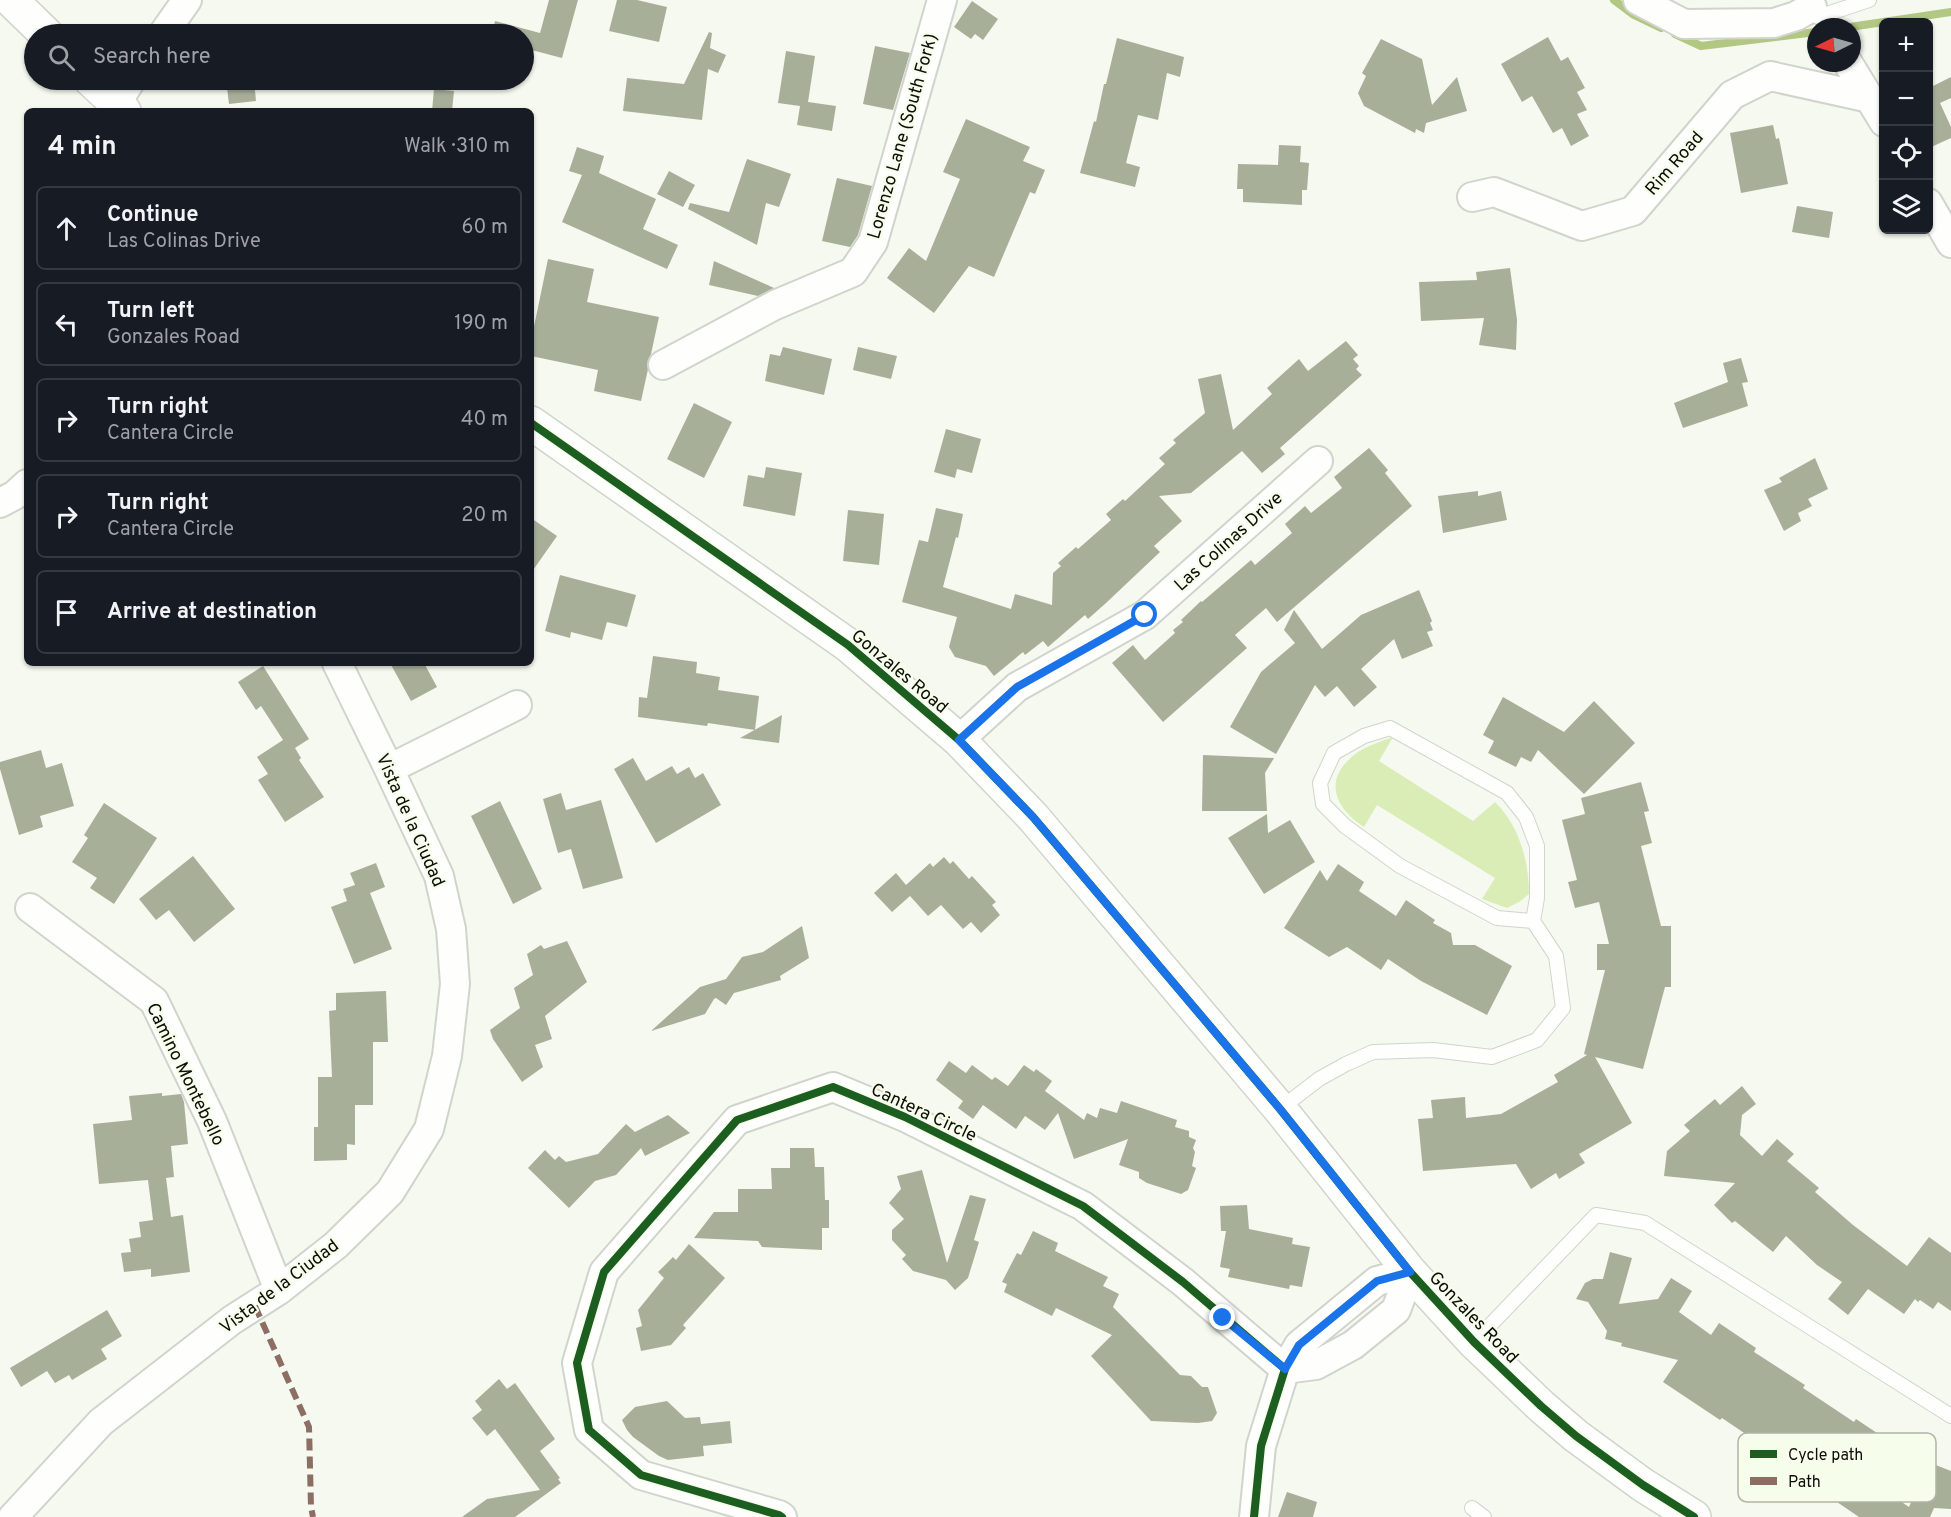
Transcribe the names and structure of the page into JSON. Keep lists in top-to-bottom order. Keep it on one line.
{"streets":{"street":["Lorenzo Lane (South Fork)","Rim Road","Las Colinas Drive","Gonzales Road","Vista de la Ciudad","Camino Montebello","Cantera Circle"]},"crossings":[["Las Colinas Drive","Gonzales Road"],["Vista de la Ciudad","Camino Montebello"]],"legend":["Cycle path","Path"],"north":"left","page":{"map_buttons":["+","−"],"search":"Search here","heading":["4 min","Walk · 310 m"],"list":[["Continue","Las Colinas Drive","60 m"],["Turn left","Gonzales Road","190 m"],["Turn right","Cantera Circle","40 m"],["Turn right","Cantera Circle","20 m"],"Arrive at destination"]}}
